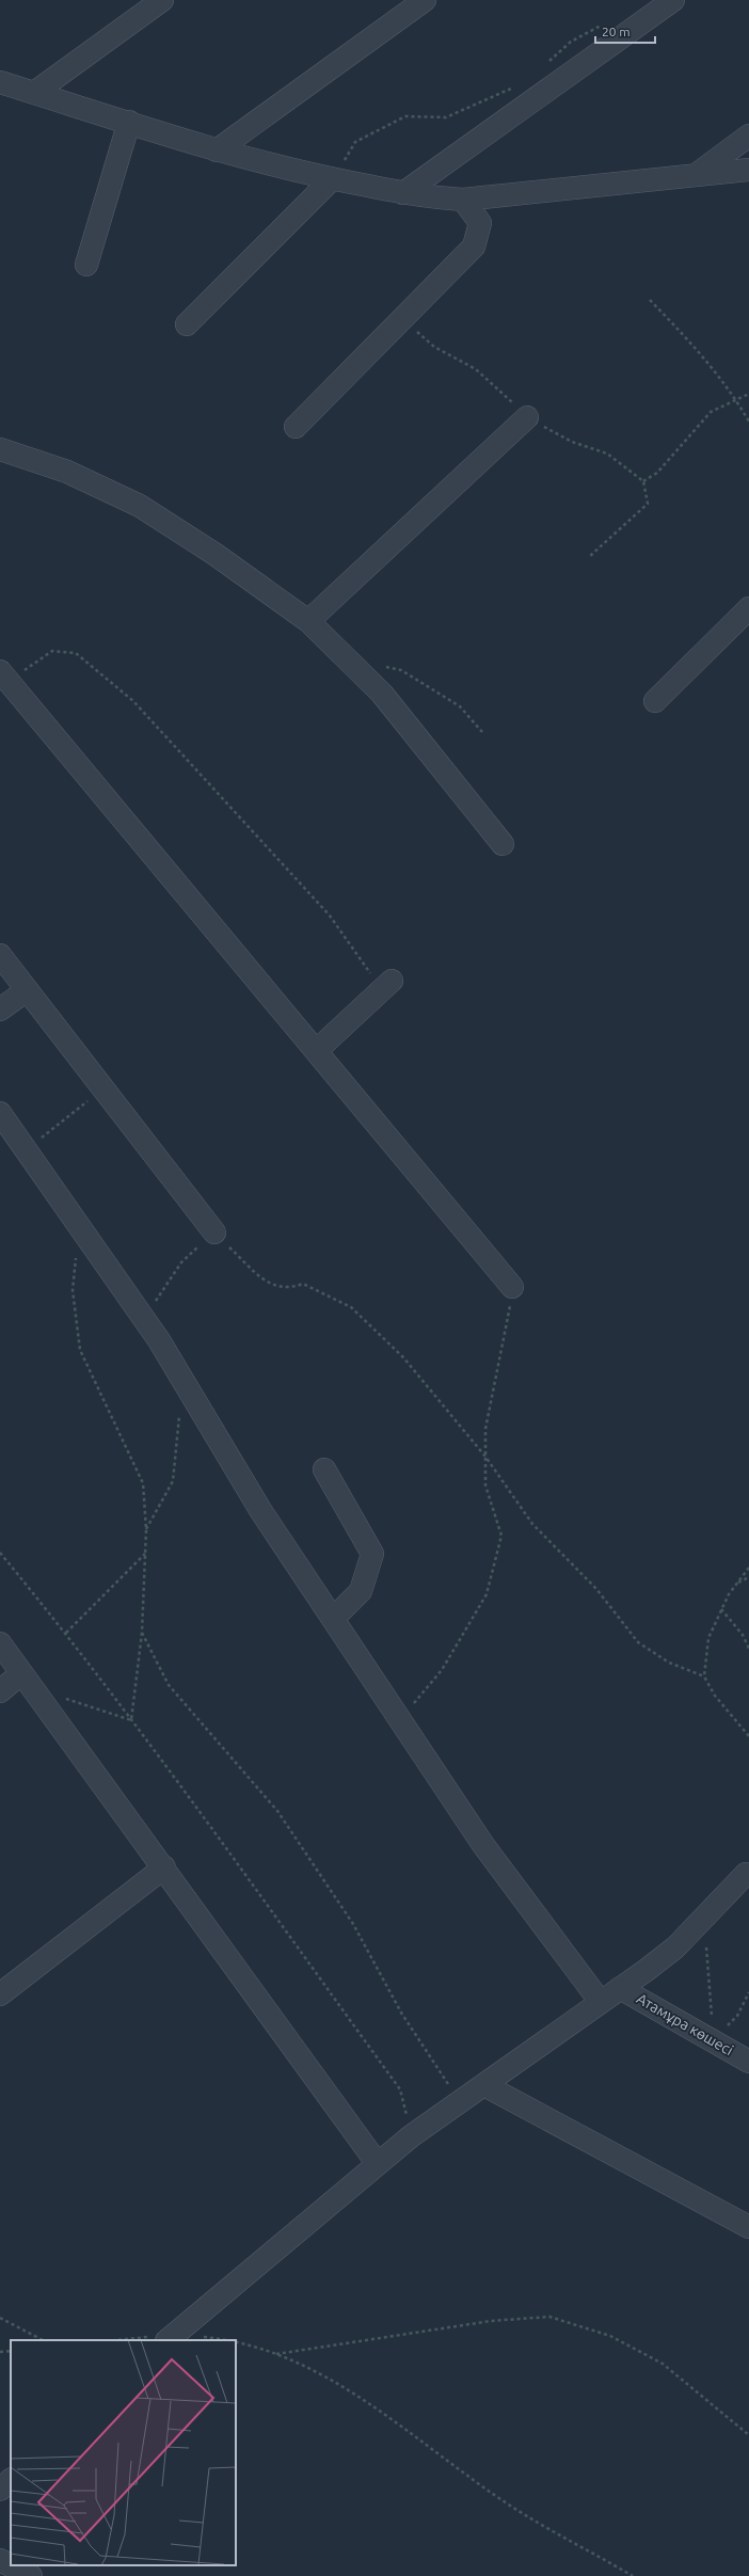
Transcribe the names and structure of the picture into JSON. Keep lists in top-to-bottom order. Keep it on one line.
{"streets":{"street":["Атамұра көшесі"]},"scale_bar":"20 m"}
